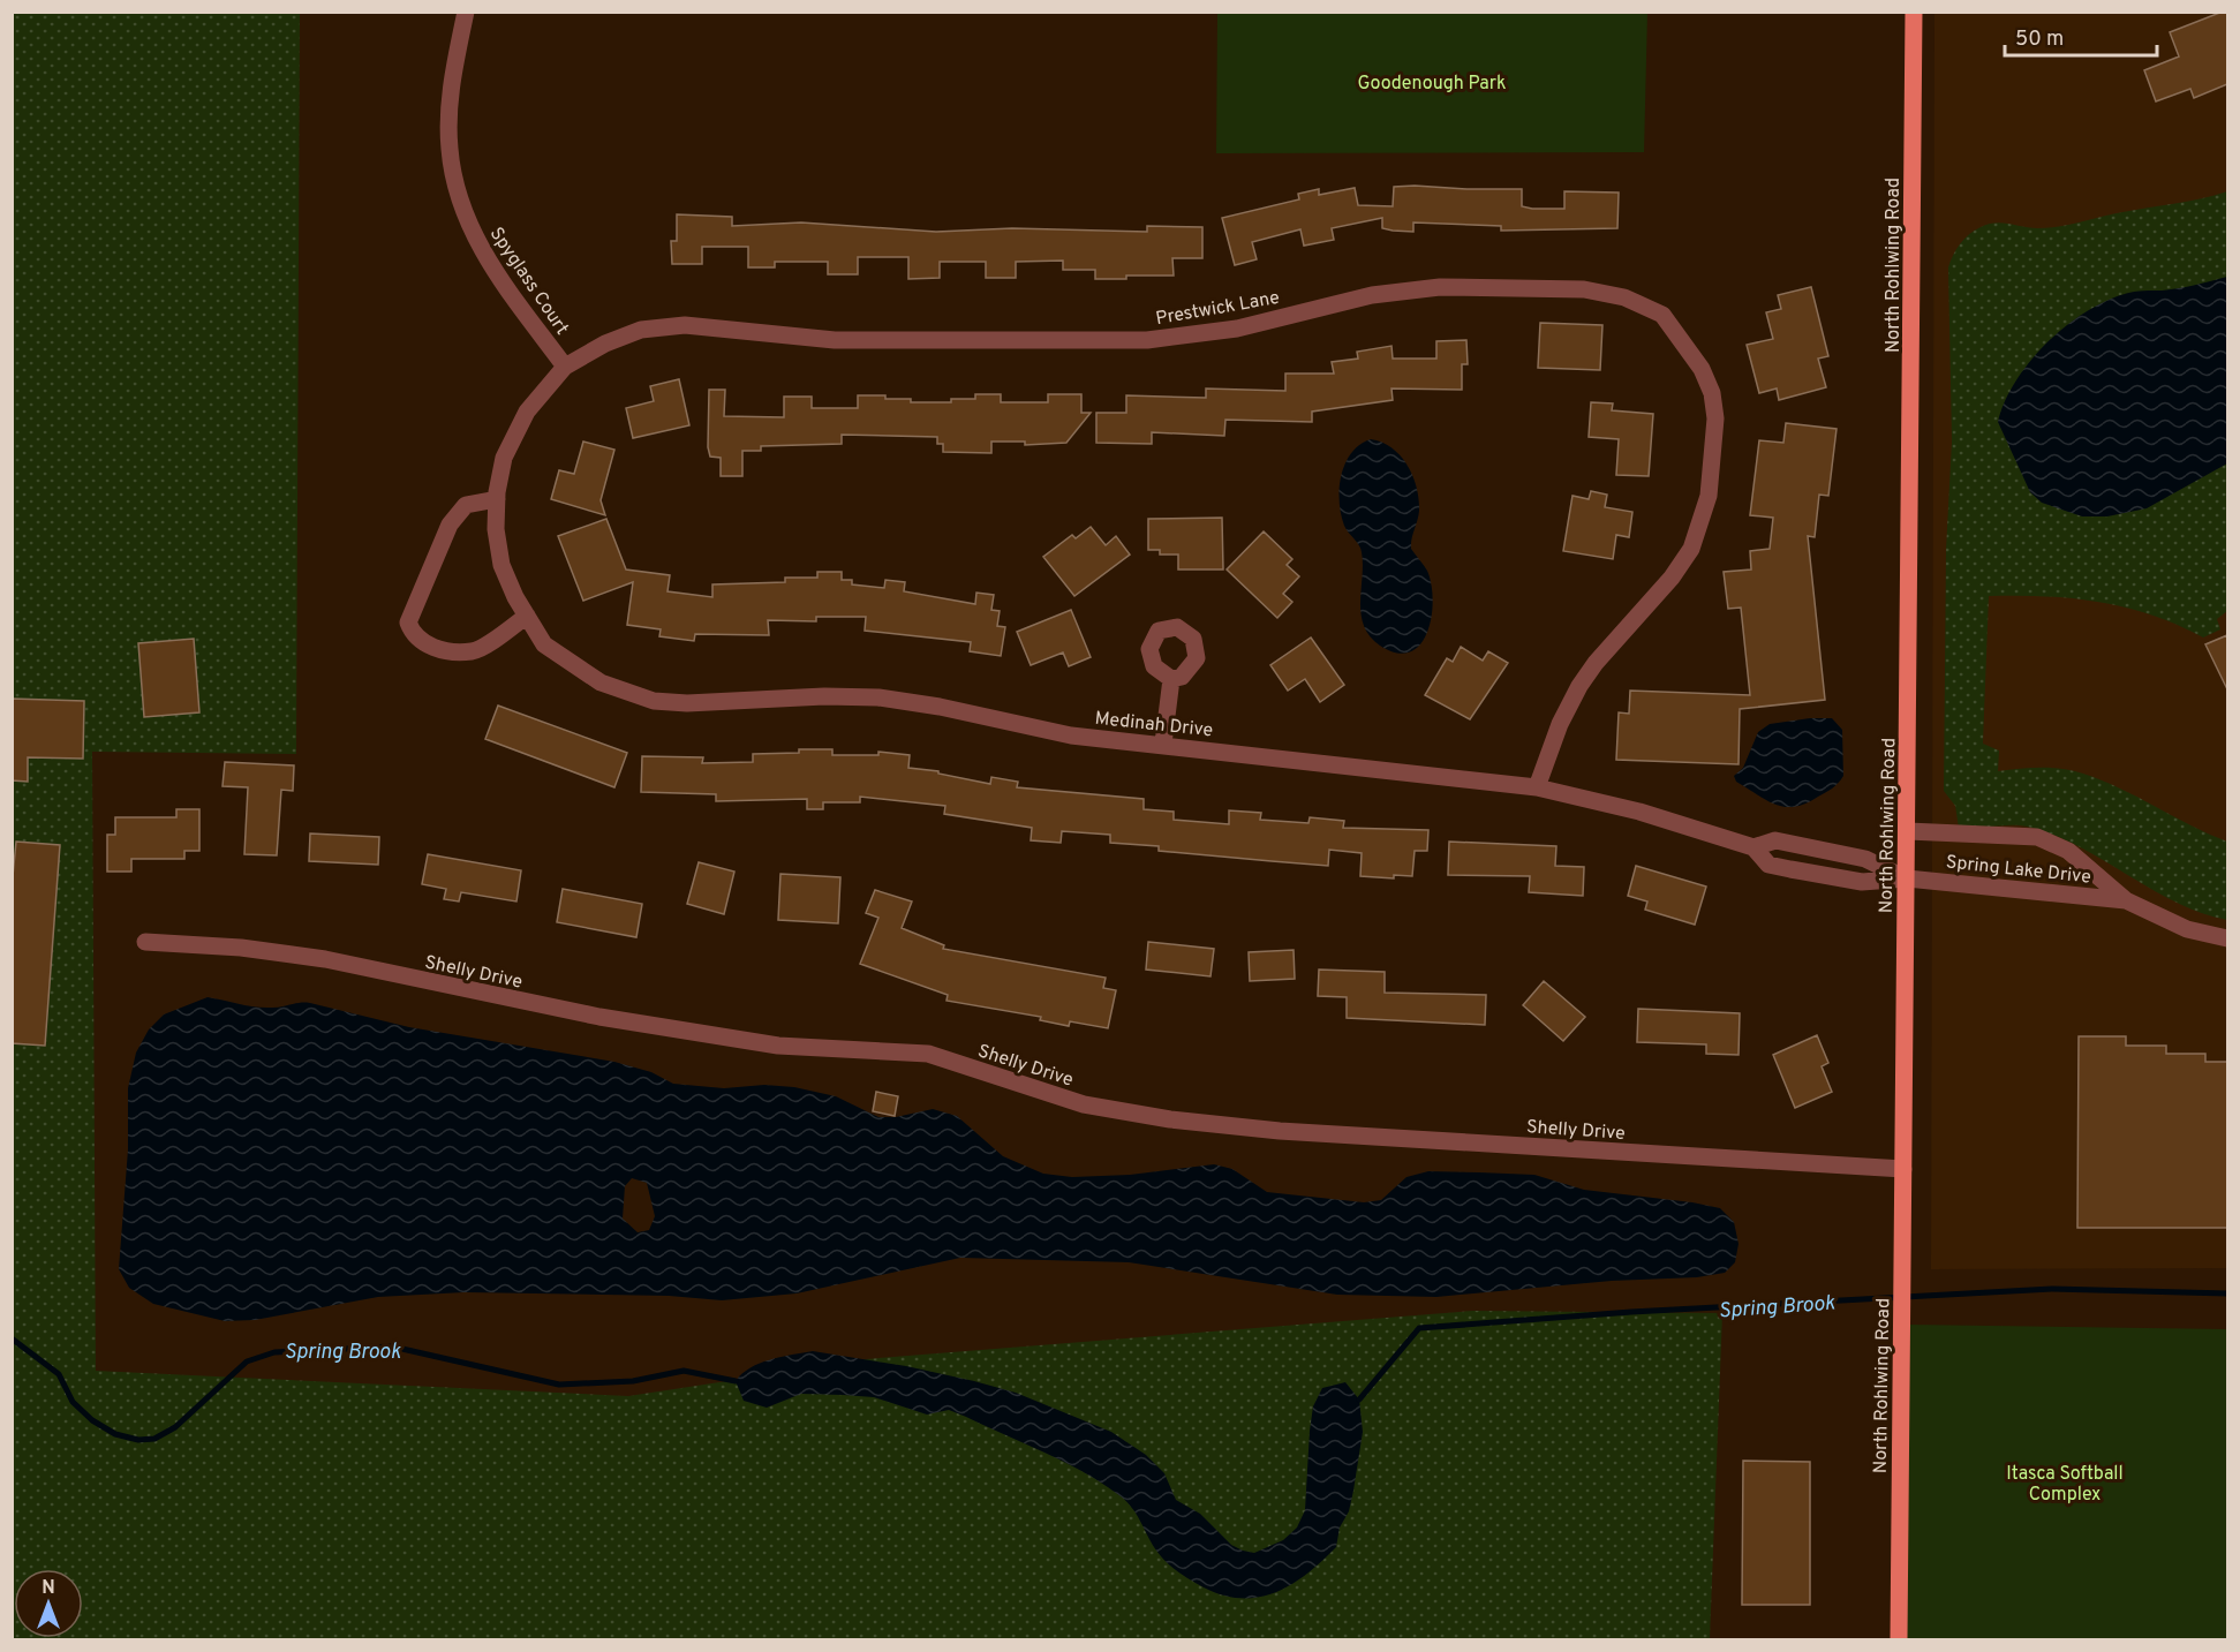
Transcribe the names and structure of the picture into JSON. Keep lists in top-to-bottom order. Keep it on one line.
{"streets":{"main road":["North Rohlwing Road"],"street":["Spyglass Court","Prestwick Lane","Medinah Drive","Spring Lake Drive","Shelly Drive"]},"crossings":[["North Rohlwing Road","Medinah Drive"],["North Rohlwing Road","Spring Lake Drive"],["North Rohlwing Road","Shelly Drive"],["Spyglass Court","Prestwick Lane"],["Prestwick Lane","Medinah Drive"],["Medinah Drive","Spring Lake Drive"]],"water":["Spring Brook"],"parks":["Goodenough Park","Itasca Softball Complex"],"scale_bar":"50 m","north":"top"}
